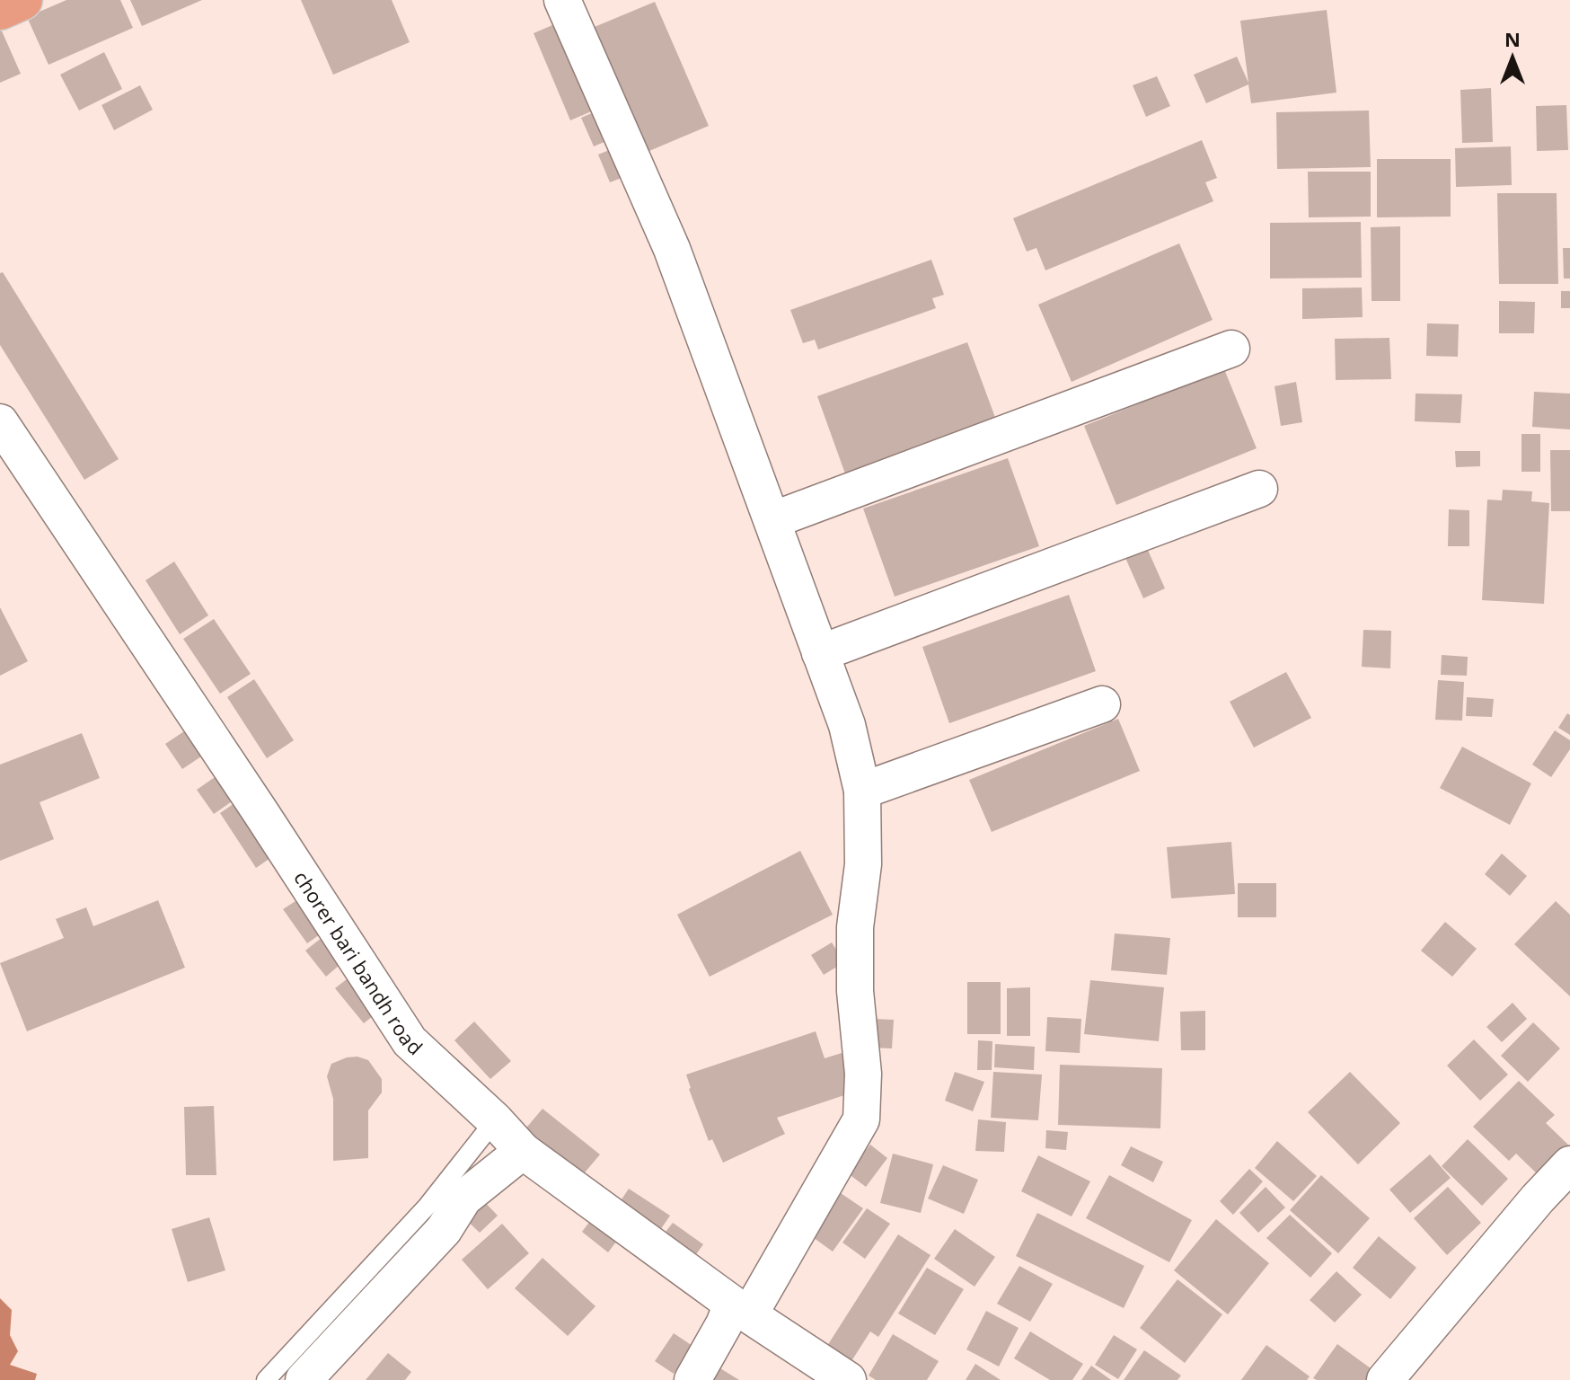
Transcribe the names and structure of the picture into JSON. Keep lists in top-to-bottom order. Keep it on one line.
{"streets":{"street":["chorer bari bandh road"]},"north":"top"}
